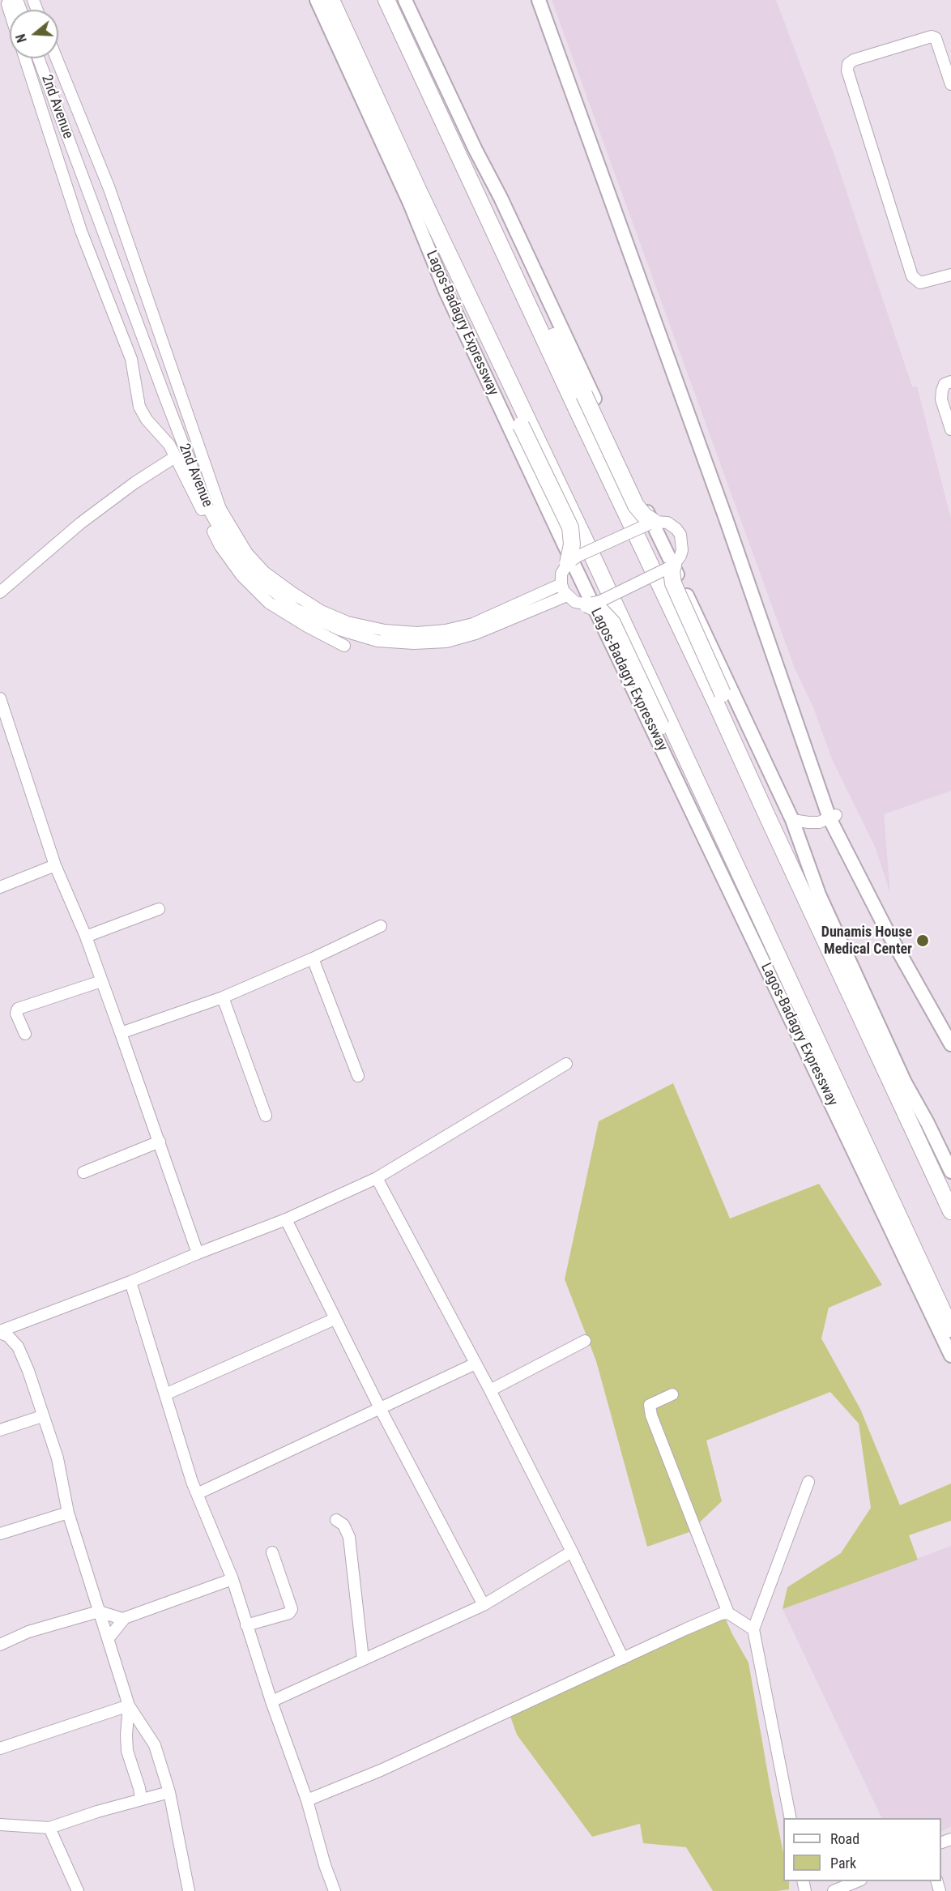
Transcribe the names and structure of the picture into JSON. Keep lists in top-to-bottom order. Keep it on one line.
{"streets":{"highway":["Lagos-Badagry Expressway"],"street":["2nd Avenue"]},"places":["Dunamis House Medical Center"],"legend":["Road","Park"],"north":"left"}
